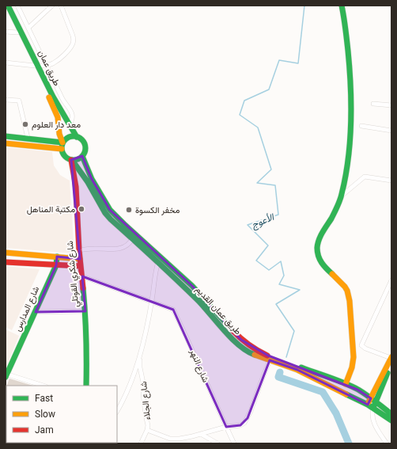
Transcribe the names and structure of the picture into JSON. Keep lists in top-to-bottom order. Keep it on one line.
{"streets":{"main road":["طريق عمان","شارع شكري القوتلي","شارع المدارس","طريق عمان القديم"],"street":["شارع النهر","شارع الجلاء"]},"crossings":[["طريق عمان","شارع شكري القوتلي"],["طريق عمان","طريق عمان القديم"],["شارع شكري القوتلي","طريق عمان القديم"],["شارع شكري القوتلي","شارع النهر"]],"water":["الأعوج"],"places":["معد دار العلوم","مكتبة المناهل","مخفر الكسوة"],"legend":["Fast","Slow","Jam"]}
